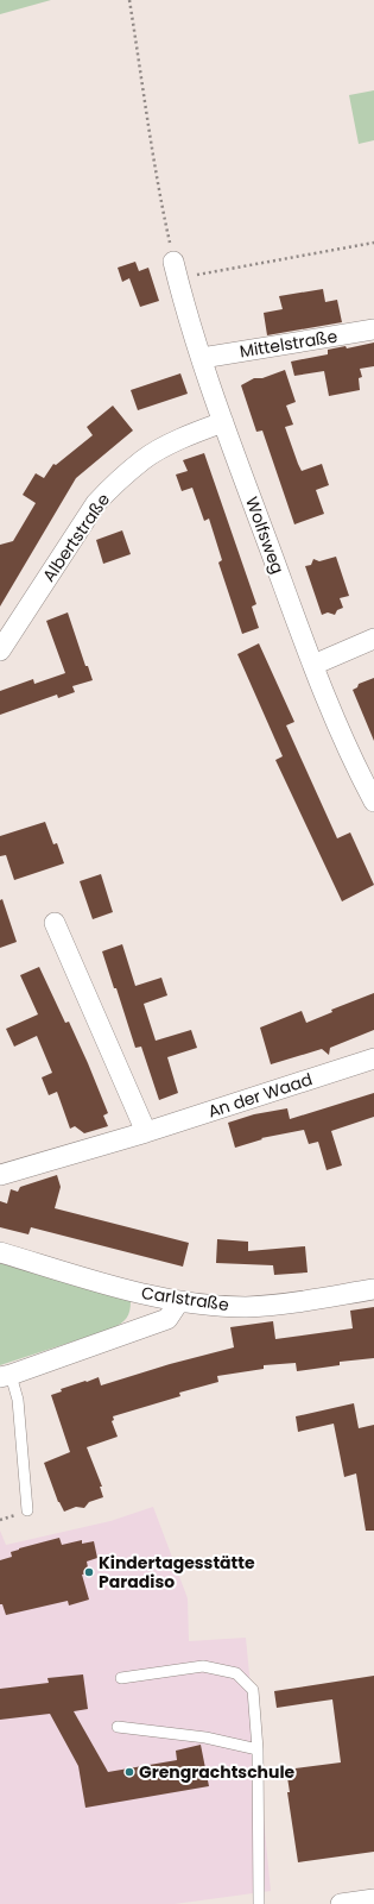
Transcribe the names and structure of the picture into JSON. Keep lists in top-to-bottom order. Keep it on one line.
{"streets":{"street":["Mittelstraße","Wolfsweg","Albertstraße","An der Waad","Carlstraße"]},"crossings":[["Mittelstraße","Wolfsweg"],["Wolfsweg","Albertstraße"]],"places":["Kindertagesstätte Paradiso","Grengrachtschule"]}
